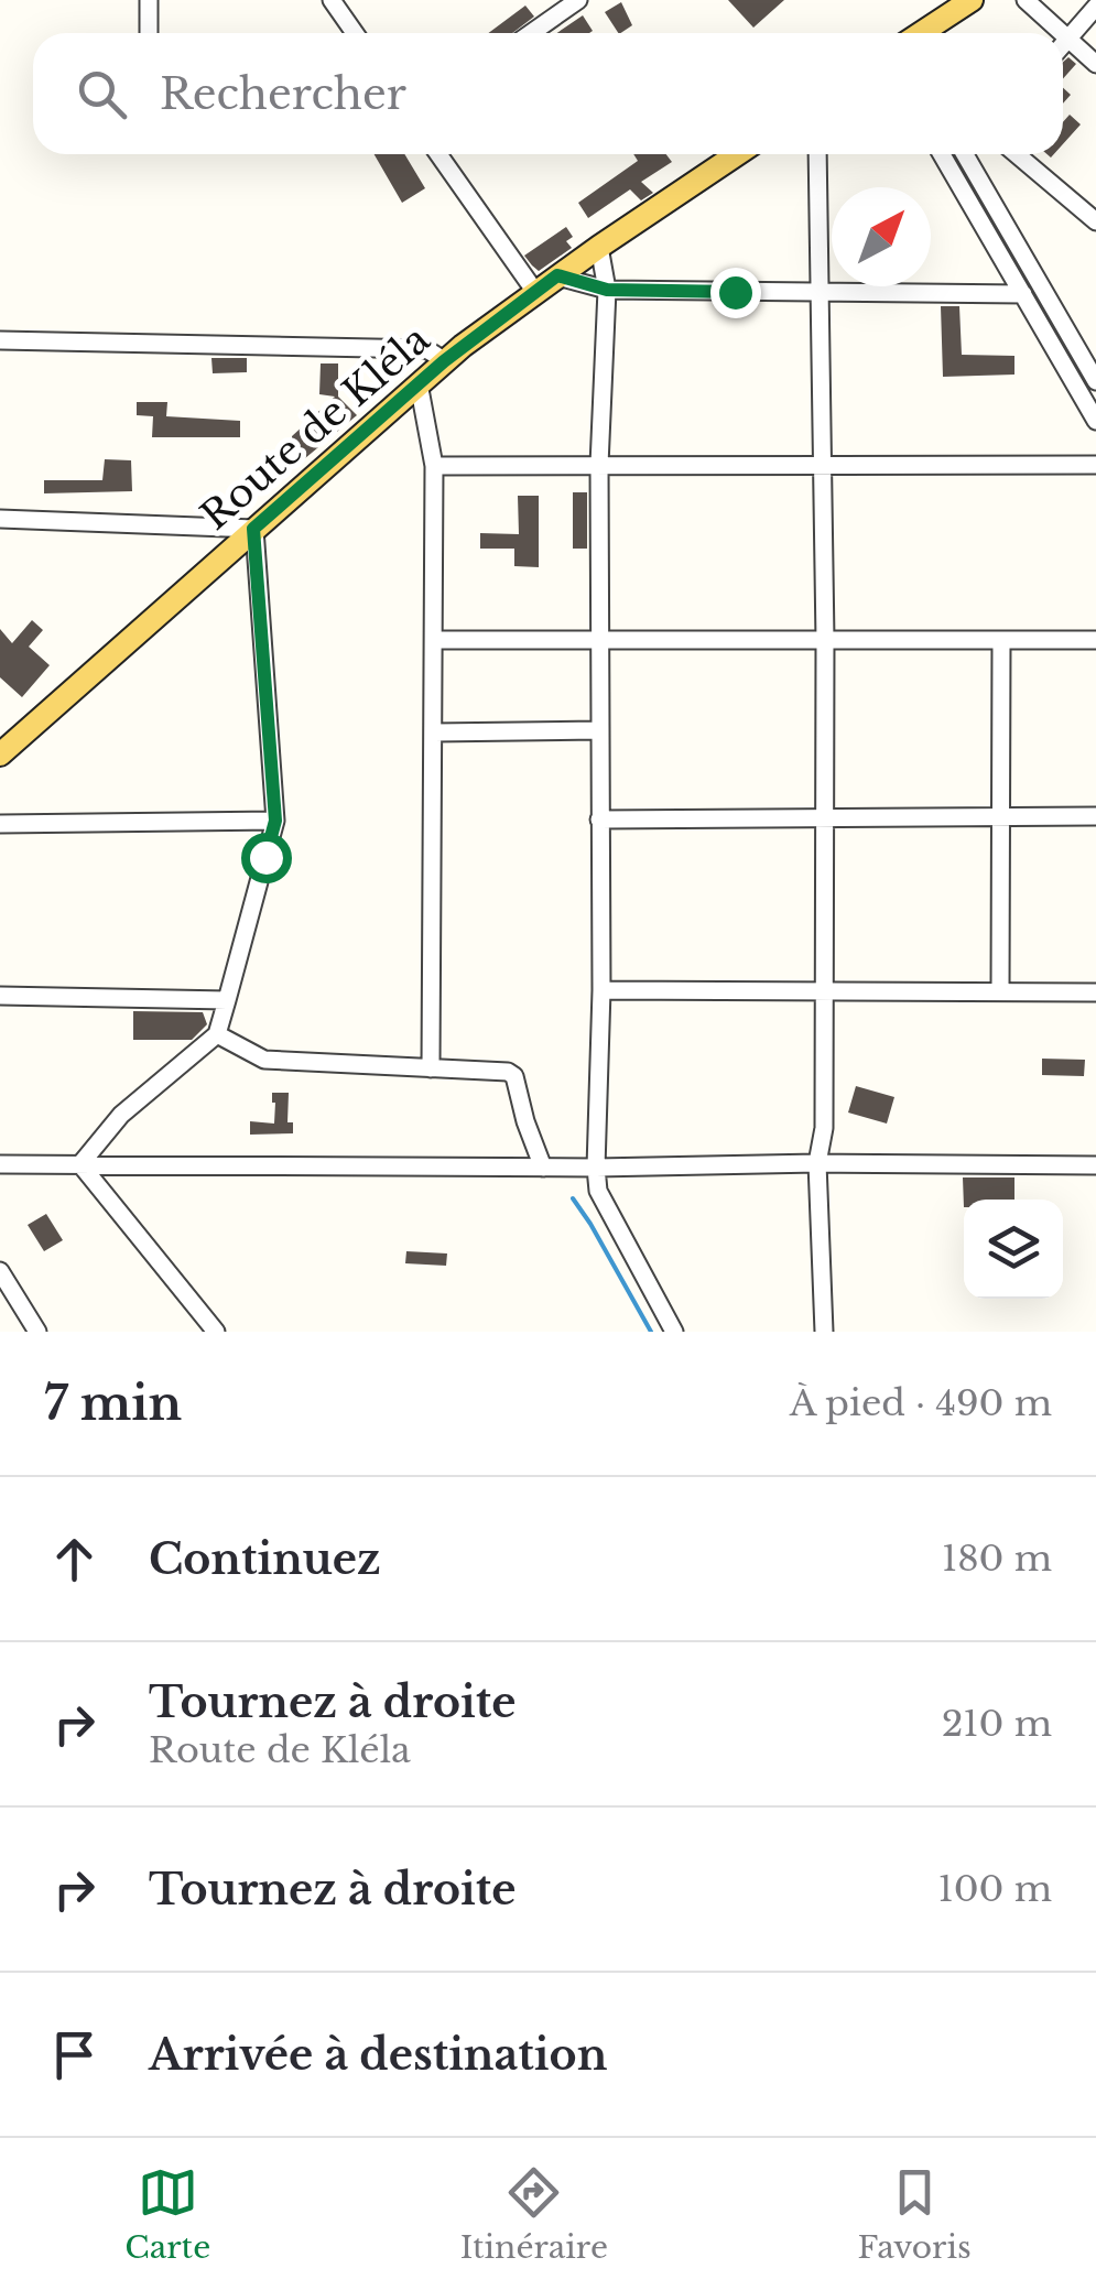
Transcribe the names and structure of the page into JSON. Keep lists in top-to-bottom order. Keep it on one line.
{"streets":{"main road":["Route de Kléla"]},"north":"top right","page":{"search":"Rechercher","heading":["7 min","À pied · 490 m"],"list":[["Continuez","180 m"],["Tournez à droite","Route de Kléla","210 m"],["Tournez à droite","100 m"],"Arrivée à destination"],"nav":["Carte","Itinéraire","Favoris"]}}
